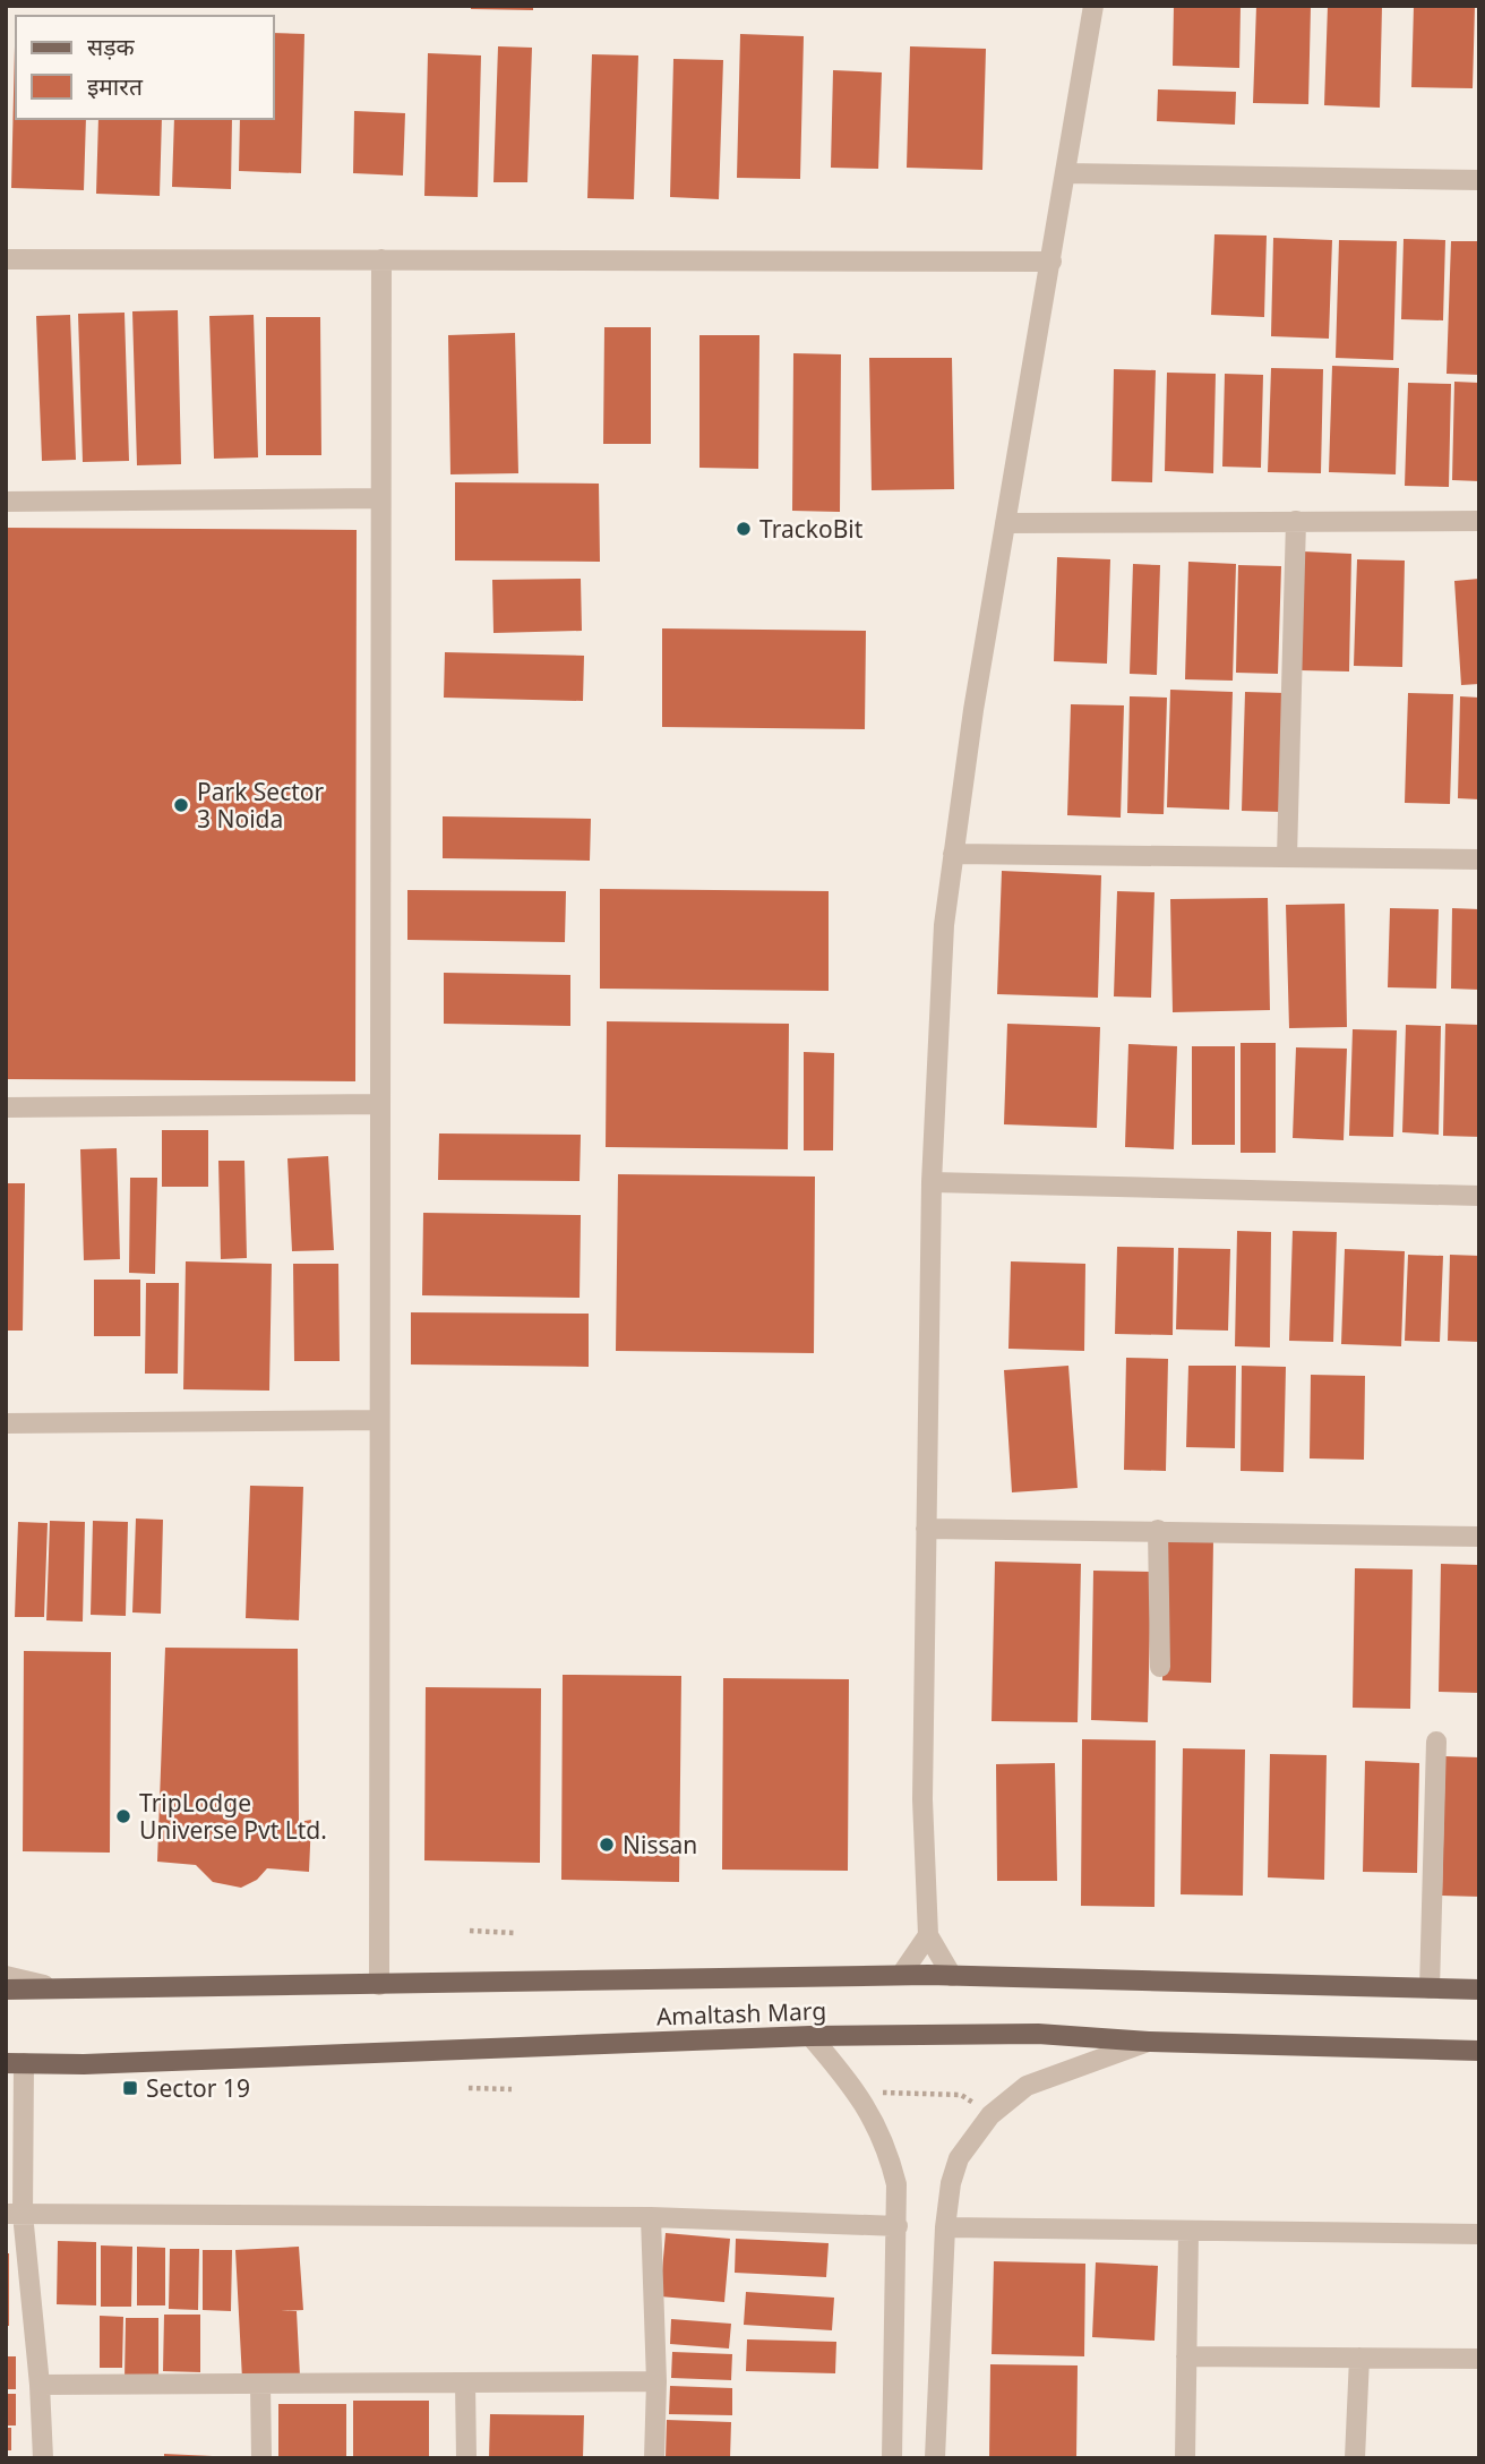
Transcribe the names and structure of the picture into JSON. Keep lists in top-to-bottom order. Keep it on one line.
{"streets":{"main road":["Amaltash Marg"]},"places":{"other":["TrackoBit","Park Sector 3 Noida","TripLodge Universe Pvt Ltd.","Nissan"],"transit":["Sector 19"]},"legend":["सड़क","इमारत"]}
